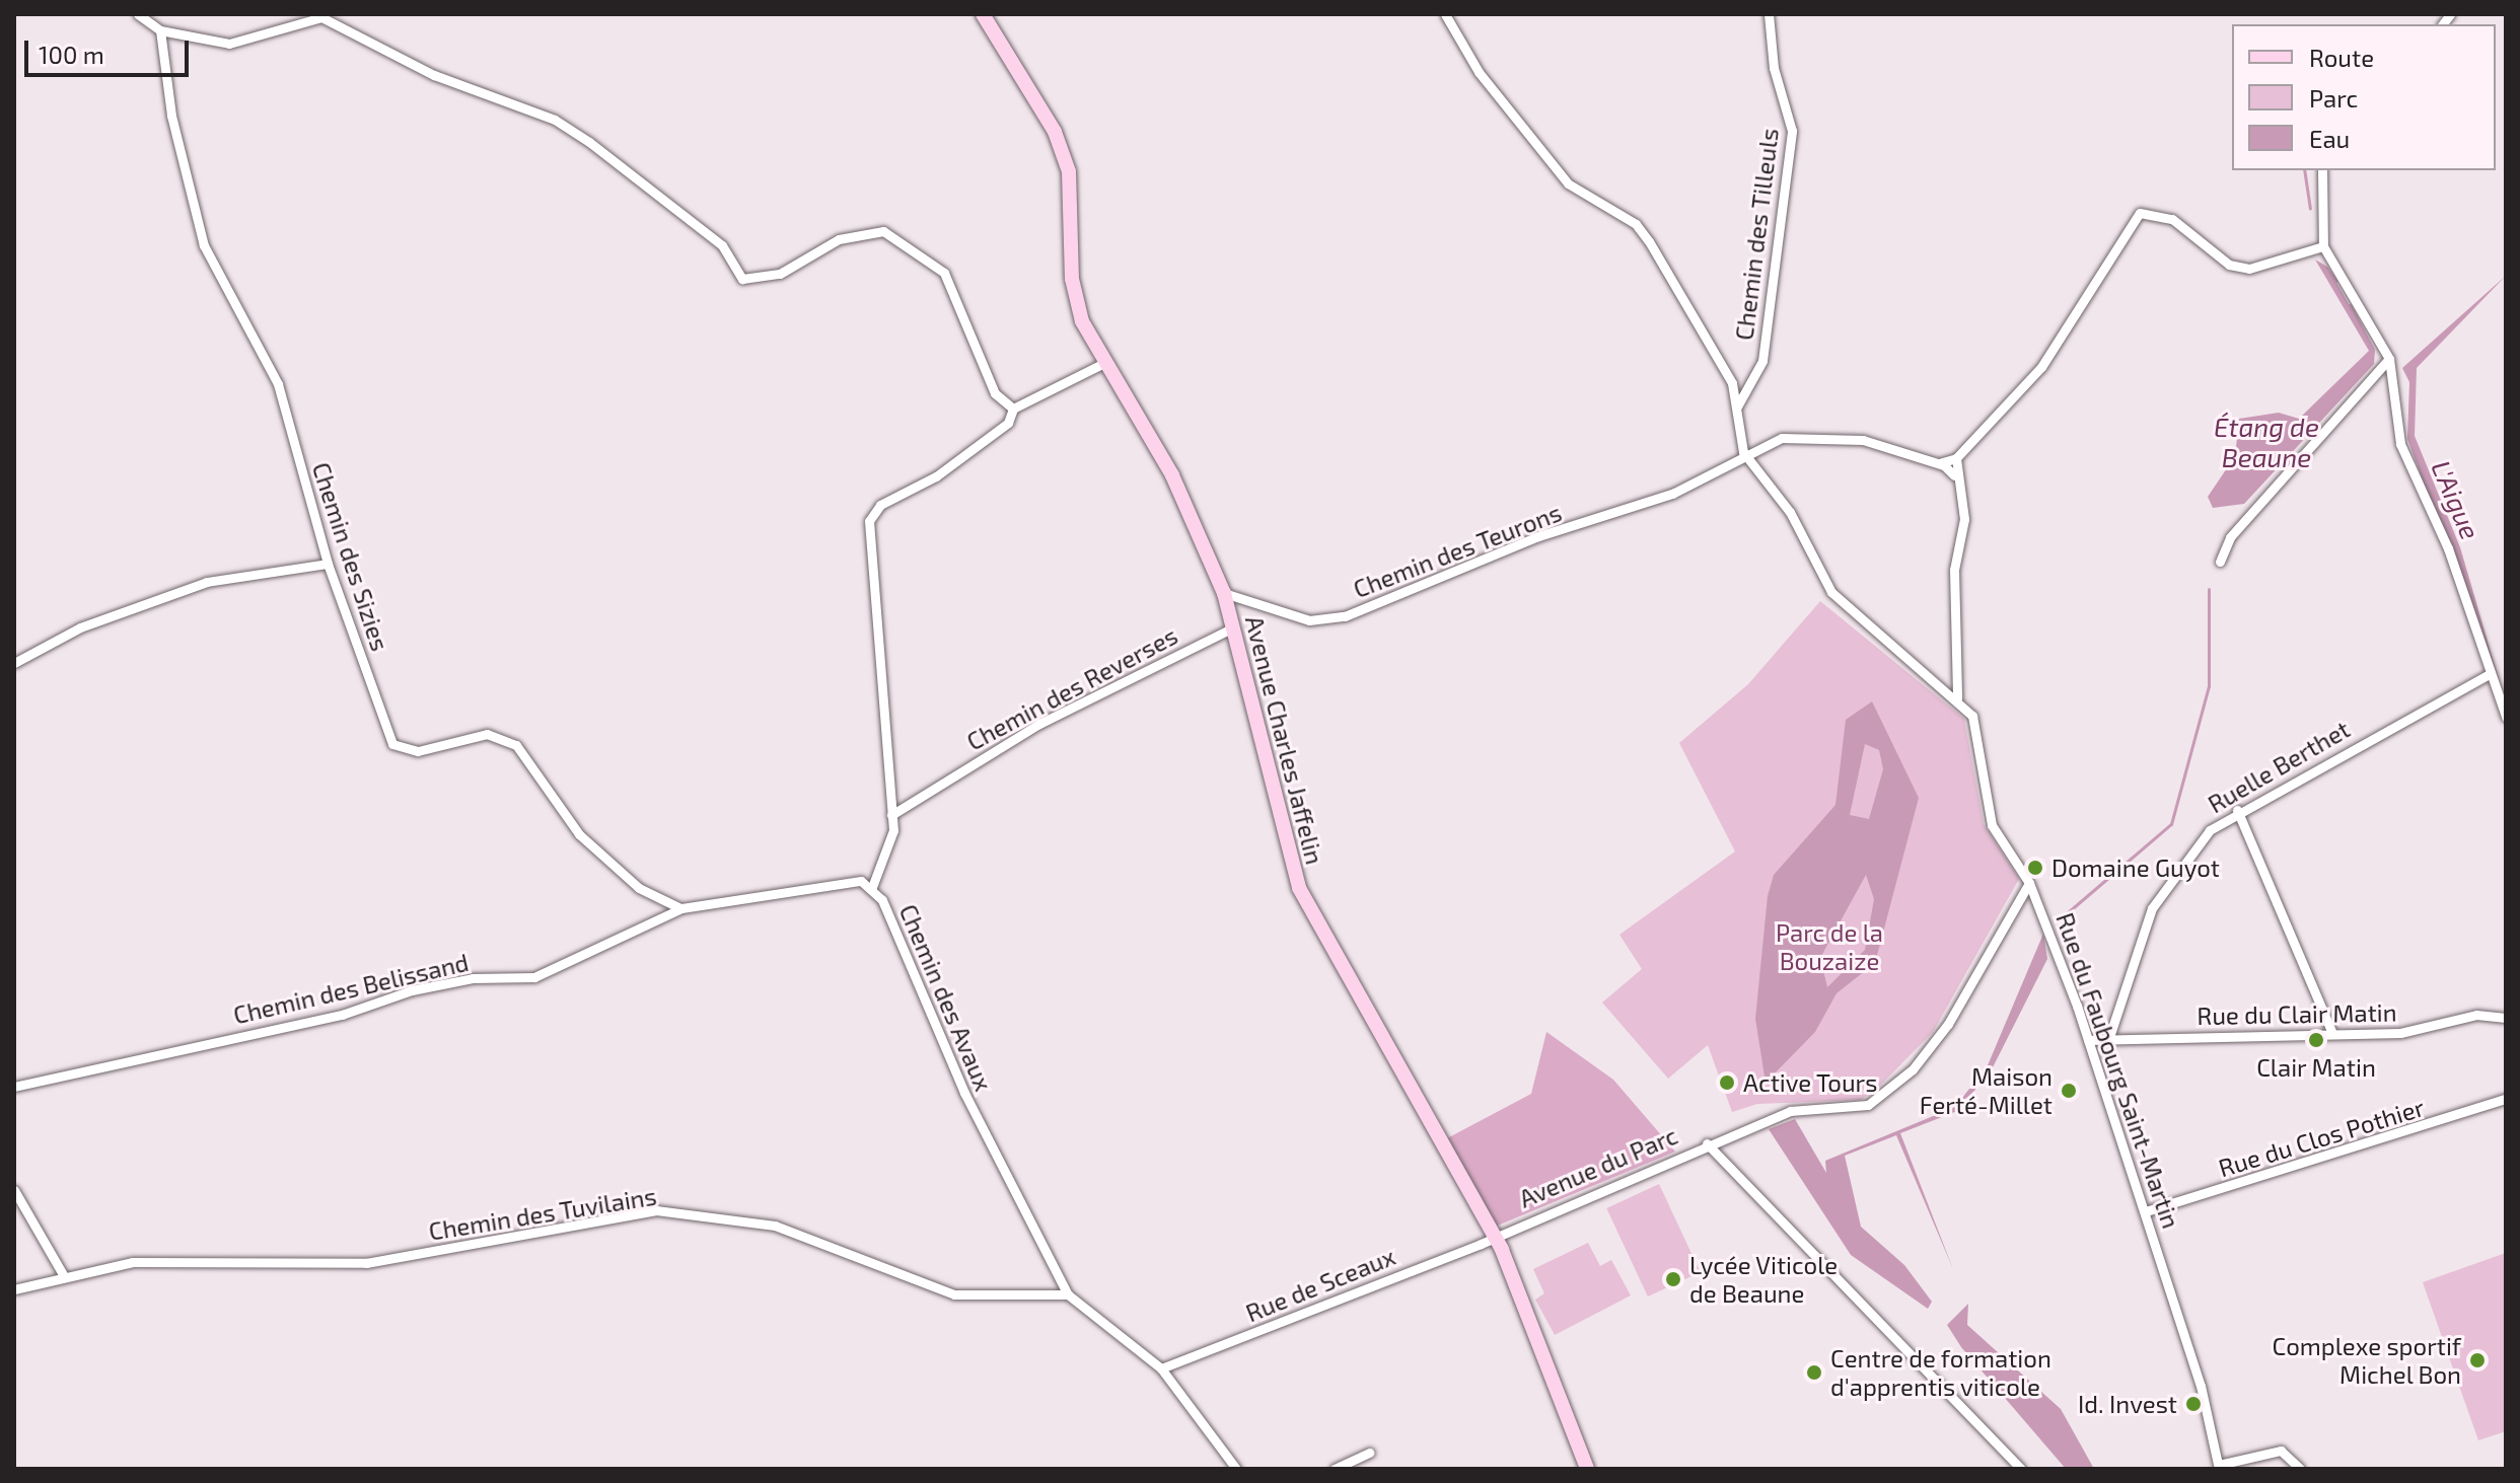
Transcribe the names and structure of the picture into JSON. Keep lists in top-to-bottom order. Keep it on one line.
{"streets":{"main road":["Avenue Charles Jaffelin"],"street":["Chemin des Tilleuls","Chemin des Teurons","Chemin des Sizies","Chemin des Reverses","Ruelle Berthet","Chemin des Belissand","Chemin des Avaux","Rue du Clair Matin","Rue du Faubourg Saint-Martin","Rue du Clos Pothier","Avenue du Parc","Chemin des Tuvilains","Rue de Sceaux"]},"crossings":[["Chemin des Teurons","Avenue Charles Jaffelin"],["Chemin des Sizies","Chemin des Belissand"],["Chemin des Reverses","Avenue Charles Jaffelin"],["Avenue Charles Jaffelin","Avenue du Parc"],["Avenue Charles Jaffelin","Rue de Sceaux"],["Ruelle Berthet","Rue du Clair Matin"],["Chemin des Belissand","Chemin des Avaux"],["Chemin des Avaux","Chemin des Tuvilains"],["Rue du Clair Matin","Rue du Faubourg Saint-Martin"],["Rue du Faubourg Saint-Martin","Rue du Clos Pothier"],["Avenue du Parc","Rue de Sceaux"]],"water":["Étang de Beaune","L'Aigue"],"parks":["Parc de la Bouzaize"],"places":["Domaine Guyot","Clair Matin","Active Tours","Maison Ferté-Millet","Lycée Viticole de Beaune","Complexe sportif Michel Bon","Centre de formation d'apprentis viticole","Id. Invest"],"legend":["Route","Parc","Eau"],"scale_bar":"100 m"}
